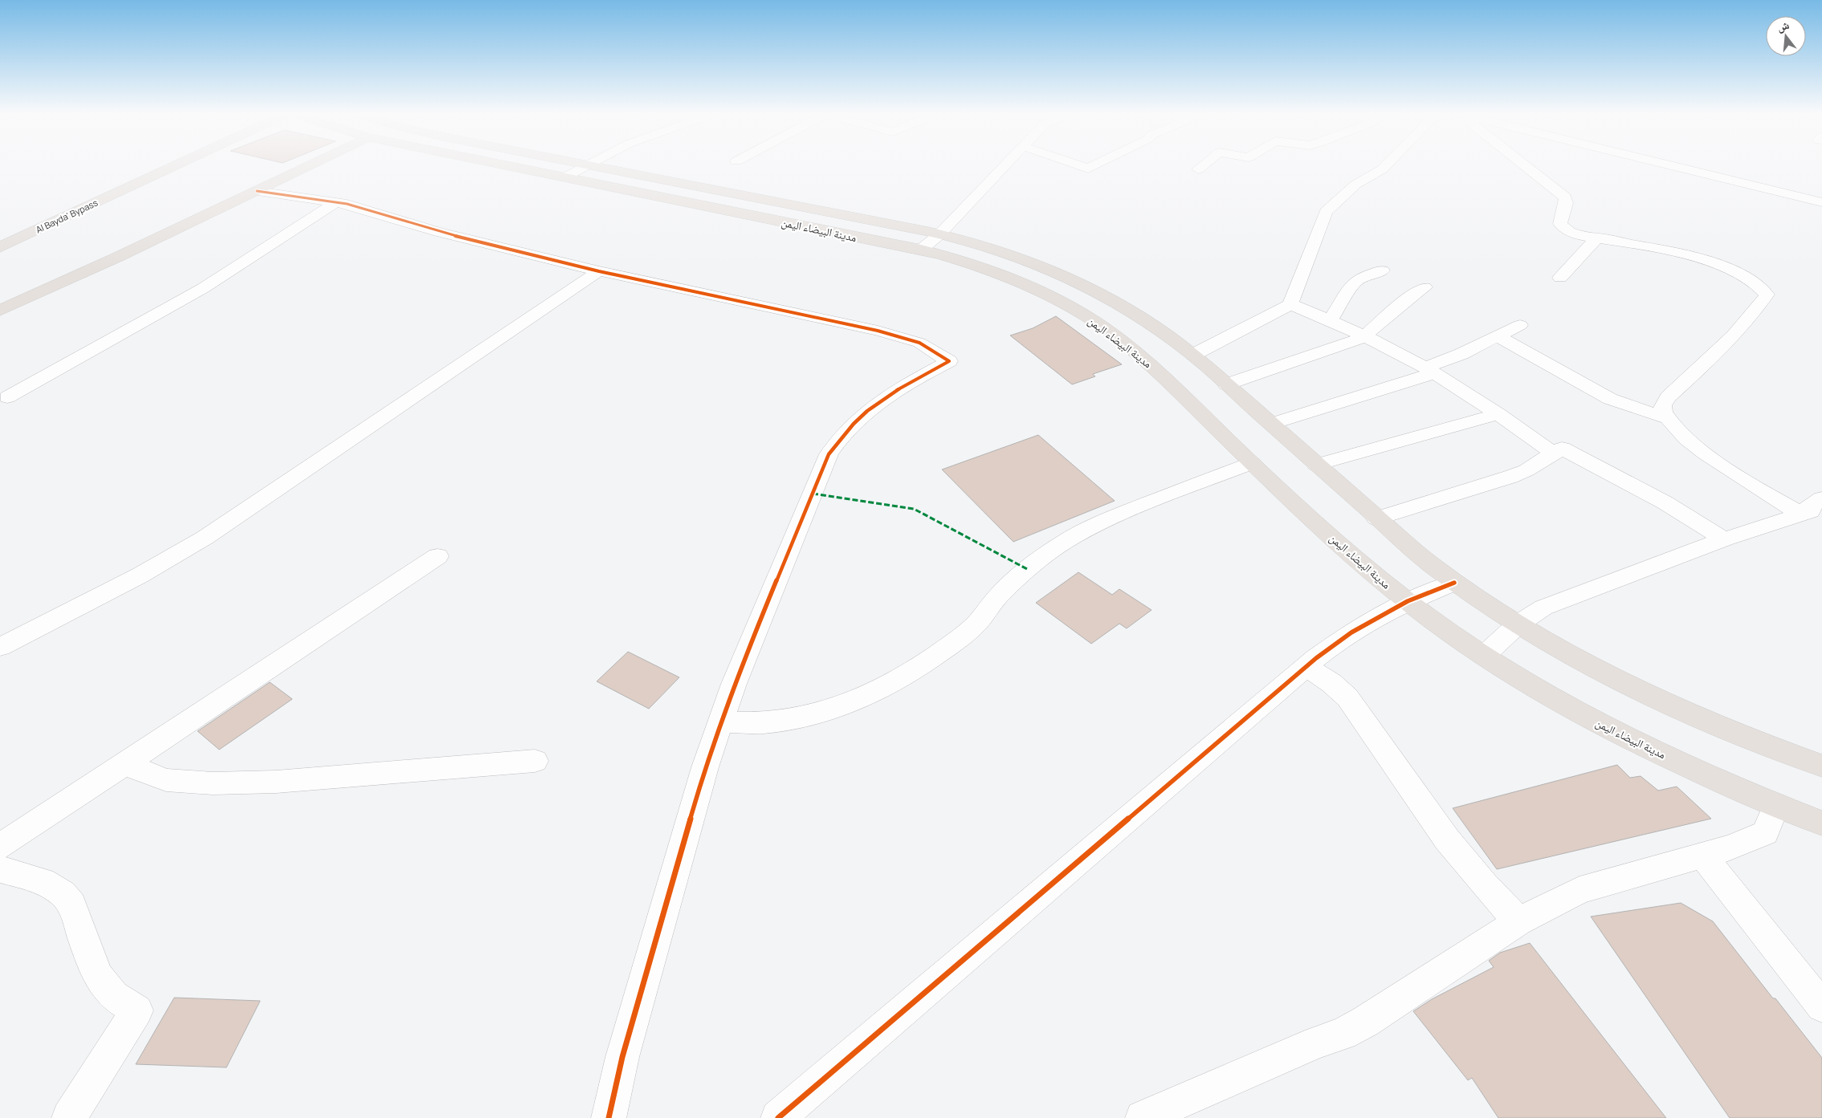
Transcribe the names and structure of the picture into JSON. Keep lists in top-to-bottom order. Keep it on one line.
{"streets":{"main road":["Al Bayda' Bypass","مدينة البيضاء اليمن"]},"north":"top"}
